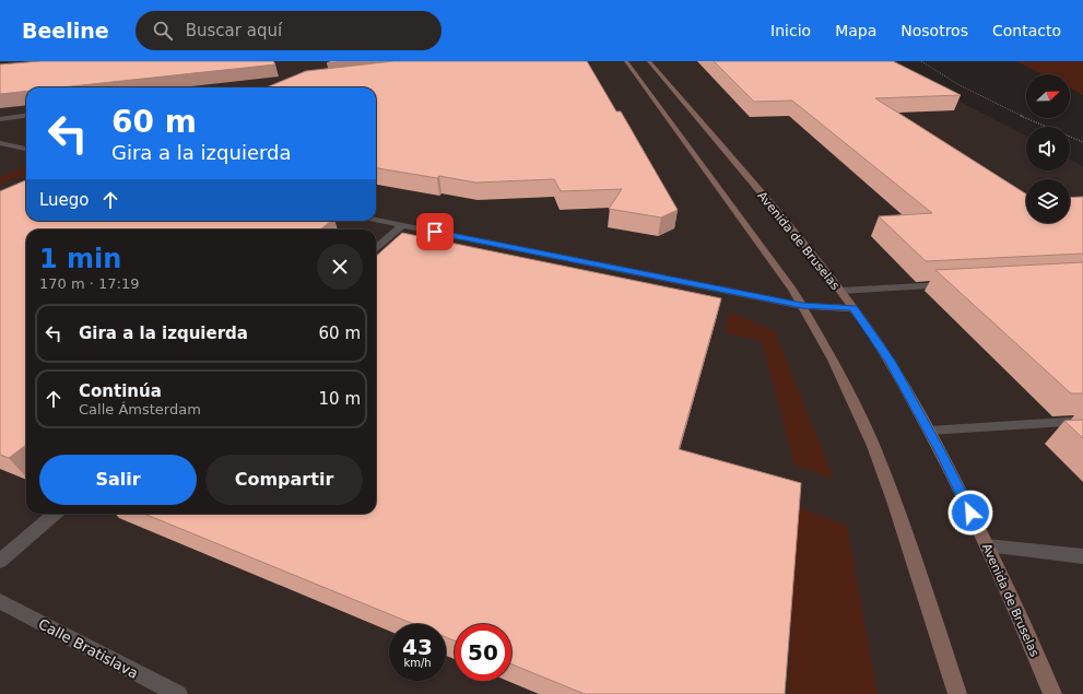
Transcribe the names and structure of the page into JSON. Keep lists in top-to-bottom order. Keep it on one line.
{"streets":{"main road":["Avenida de Bruselas"],"street":["Calle Bratislava"]},"north":"right","page":{"header":"Beeline","search":"Buscar aquí","nav":["Inicio","Mapa","Nosotros","Contacto"],"turn":["60 m","Gira a la izquierda"],"then":"Luego","heading":["1 min","170 m · 17:19"],"list":[{"name":"Gira a la izquierda","value":"60 m"},{"name":"Continúa","note":"Calle Ámsterdam","value":"10 m"}],"buttons":["Salir","Compartir"],"speed":"43 km/h","limit":"50"}}
